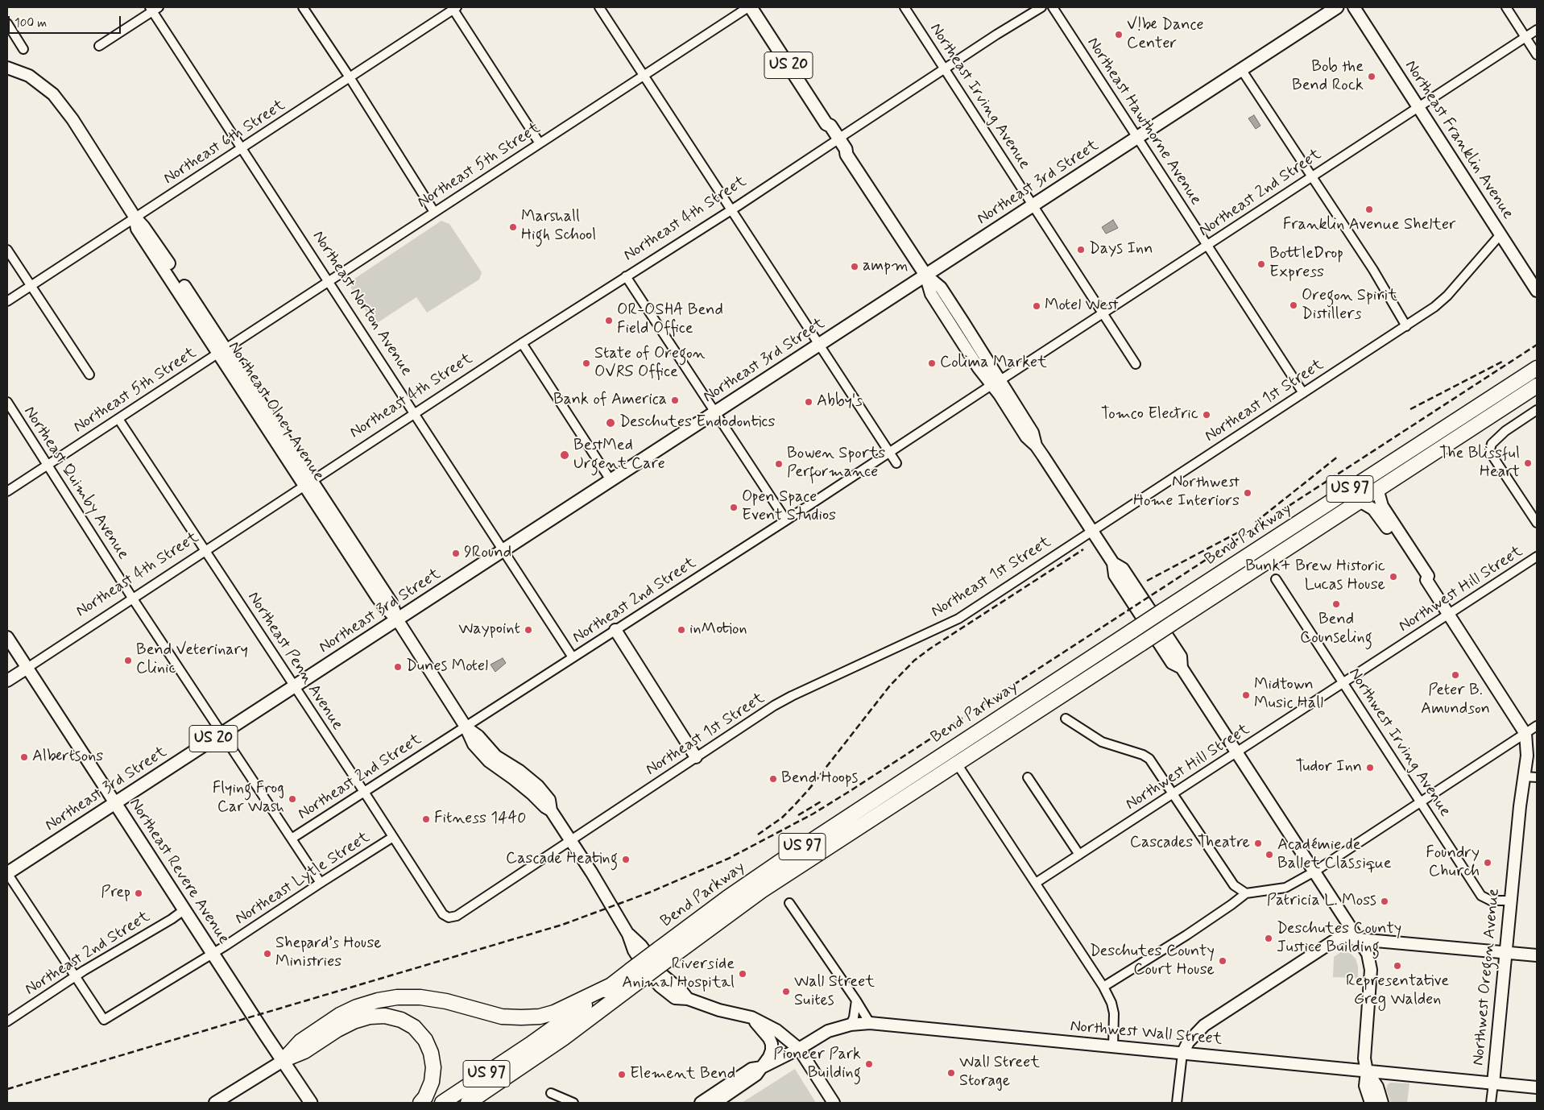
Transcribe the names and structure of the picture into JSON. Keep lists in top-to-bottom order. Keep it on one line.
{"streets":{"highway":["US 97","Bend Parkway"],"main road":["US 20","Northeast Franklin Avenue","Northeast 3rd Street","Northeast 4th Street","Northeast Olney Avenue","Northeast Revere Avenue","Northwest Oregon Avenue","Northwest Wall Street"],"street":["Northeast Irving Avenue","Northeast Hawthorne Avenue","Northeast 6th Street","Northeast 5th Street","Northeast 2nd Street","Northeast Norton Avenue","Northeast 1st Street","Northeast Quimby Avenue","Northwest Hill Street","Northeast Penn Avenue","Northwest Irving Avenue","Northeast Lytle Street"]},"crossings":[["US 20","Northeast 5th Street"],["US 20","Northeast 3rd Street"],["US 20","Northeast 4th Street"],["Northeast Irving Avenue","Northeast 3rd Street"],["Northeast Irving Avenue","Northeast 2nd Street"],["Northeast Irving Avenue","Northeast 4th Street"],["Northeast Hawthorne Avenue","Northeast 3rd Street"],["Northeast Hawthorne Avenue","Northeast 2nd Street"],["Northeast Hawthorne Avenue","Northeast 1st Street"],["Northeast Franklin Avenue","Northeast 2nd Street"],["Northeast Franklin Avenue","Northeast 1st Street"],["Northeast 6th Street","Northeast Norton Avenue"],["Northeast 6th Street","Northeast Olney Avenue"],["Northeast 5th Street","Northeast Norton Avenue"],["Northeast 5th Street","Northeast Olney Avenue"],["Northeast 5th Street","Northeast Quimby Avenue"],["Northeast 5th Street","Northeast Penn Avenue"],["Northeast 3rd Street","Northeast Norton Avenue"],["Northeast 3rd Street","Northeast Olney Avenue"],["Northeast 3rd Street","Northeast Quimby Avenue"],["Northeast 3rd Street","Northeast Penn Avenue"],["Northeast 3rd Street","Northeast Revere Avenue"],["Northeast 2nd Street","Northeast Norton Avenue"],["Northeast 2nd Street","Northeast Olney Avenue"],["Northeast 2nd Street","Northeast Quimby Avenue"],["Northeast 2nd Street","Northeast Penn Avenue"],["Northeast 2nd Street","Northeast Revere Avenue"],["Northeast 2nd Street","Northeast Lytle Street"],["Northeast 4th Street","Northeast Norton Avenue"],["Northeast 4th Street","Northeast Olney Avenue"],["Northeast 4th Street","Northeast Quimby Avenue"],["Northeast 4th Street","Northeast Penn Avenue"],["Northeast 4th Street","Northeast Revere Avenue"],["Northeast 1st Street","Northeast Olney Avenue"],["Northeast 1st Street","Northeast Penn Avenue"],["Northeast Olney Avenue","Bend Parkway"],["Northeast Quimby Avenue","Northeast Lytle Street"],["Northwest Hill Street","Northwest Irving Avenue"],["Northeast Penn Avenue","Northeast Lytle Street"],["Northwest Irving Avenue","Northwest Oregon Avenue"],["Northeast Revere Avenue","Northeast Lytle Street"],["Northwest Oregon Avenue","Northwest Wall Street"]],"places":["V!be Dance Center","Bob the Bend Rock","Franklin Avenue Shelter","Marshall High School","Days Inn","BottleDrop Express","ampm","Oregon Spirit Distillers","Motel West","OR-OSHA Bend Field Office","State of Oregon OVRS Office","Colima Market","Bank of America","Abby's","Tomco Electric","Deschutes Endodontics","BestMed Urgent Care","The Blissful Heart","Bowen Sports Performance","Northwest Home Interiors","Open Space Event Studios","9Round","Bunk+ Brew Historic Lucas House","Bend Counseling","Waypoint","inMotion","Bend Veterinary Clinic","Dunes Motel","Peter B. Amundson","Midtown Music Hall","Albertsons","Tudor Inn","Bend Hoops","Flying Frog Car Wash","Fitness 1440","Cascades Theatre","Académie de Ballet Classique","Cascade Heating","Foundry Church","Prep","Patricia L. Moss","Deschutes County Justice Building","Shepard’s House Ministries","Deschutes County Court House","Representative Greg Walden","Riverside Animal Hospital","Wall Street Suites","Pioneer Park Building","Wall Street Storage","Element Bend"],"scale_bar":"100 m"}
